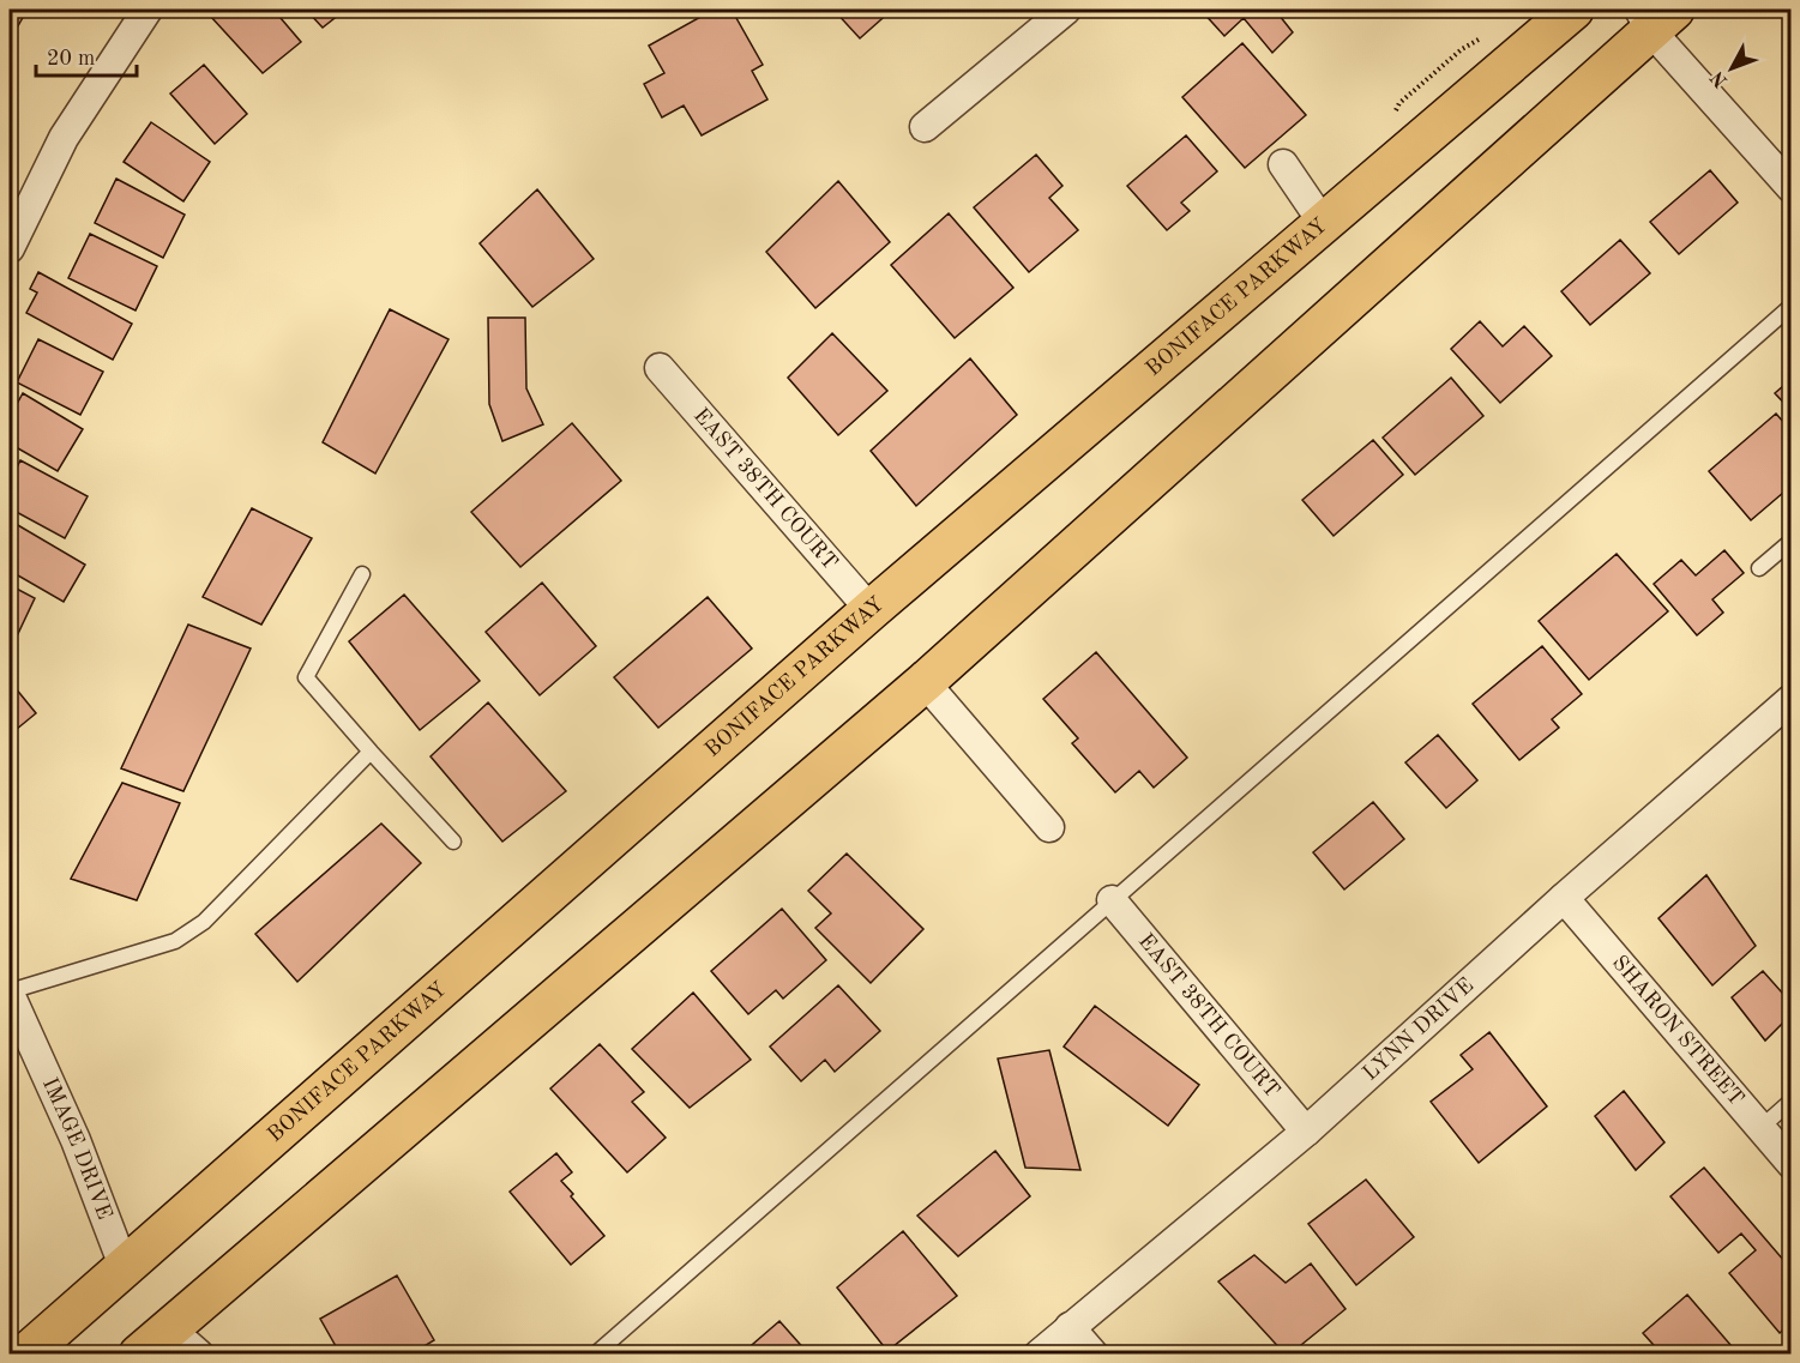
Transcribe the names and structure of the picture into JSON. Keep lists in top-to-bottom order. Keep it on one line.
{"streets":{"main road":["BONIFACE PARKWAY"],"street":["EAST 38TH COURT","LYNN DRIVE","SHARON STREET","IMAGE DRIVE"]},"crossings":[["BONIFACE PARKWAY","EAST 38TH COURT"],["BONIFACE PARKWAY","IMAGE DRIVE"],["EAST 38TH COURT","LYNN DRIVE"],["LYNN DRIVE","SHARON STREET"]],"scale_bar":"20 m","north":"bottom left"}
